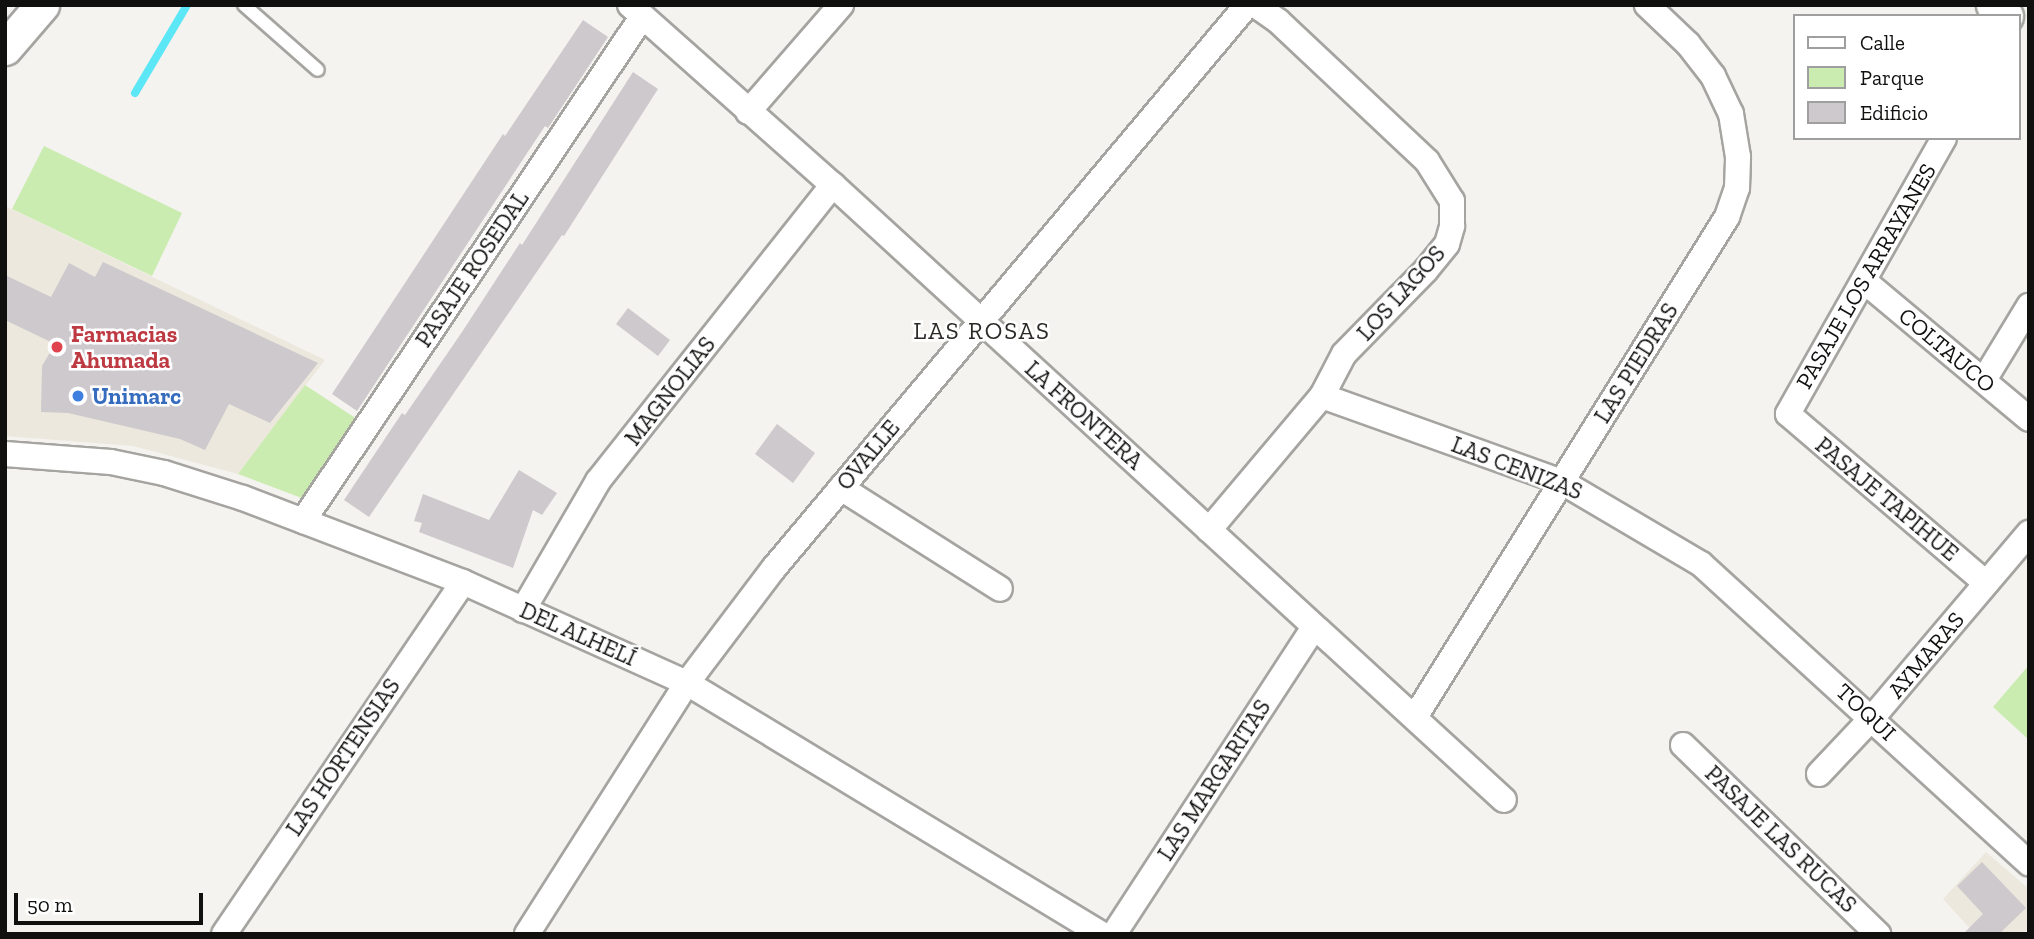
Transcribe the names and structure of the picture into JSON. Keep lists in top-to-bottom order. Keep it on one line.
{"streets":{"street":["PASAJE ROSEDAL","PASAJE LOS ARRAYANES","LOS LAGOS","COLTAUCO","LAS PIEDRAS","MAGNOLIAS","LA FRONTERA","OVALLE","LAS CENIZAS","PASAJE TAPIHUE","DEL ALHELÍ","AYMARAS","TOQUI","LAS HORTENSIAS","LAS MARGARITAS","PASAJE LAS RUCAS"]},"crossings":[["PASAJE ROSEDAL","LA FRONTERA"],["PASAJE ROSEDAL","DEL ALHELÍ"],["PASAJE LOS ARRAYANES","COLTAUCO"],["PASAJE LOS ARRAYANES","PASAJE TAPIHUE"],["LOS LAGOS","LA FRONTERA"],["LOS LAGOS","LAS CENIZAS"],["LAS PIEDRAS","LA FRONTERA"],["LAS PIEDRAS","LAS CENIZAS"],["MAGNOLIAS","LA FRONTERA"],["MAGNOLIAS","DEL ALHELÍ"],["LA FRONTERA","OVALLE"],["LA FRONTERA","LAS MARGARITAS"],["OVALLE","DEL ALHELÍ"],["LAS CENIZAS","TOQUI"],["PASAJE TAPIHUE","AYMARAS"],["DEL ALHELÍ","LAS HORTENSIAS"],["AYMARAS","TOQUI"]],"districts":["LAS ROSAS"],"places":["Farmacias Ahumada","Unimarc"],"legend":["Calle","Parque","Edificio"],"scale_bar":"50 m"}
